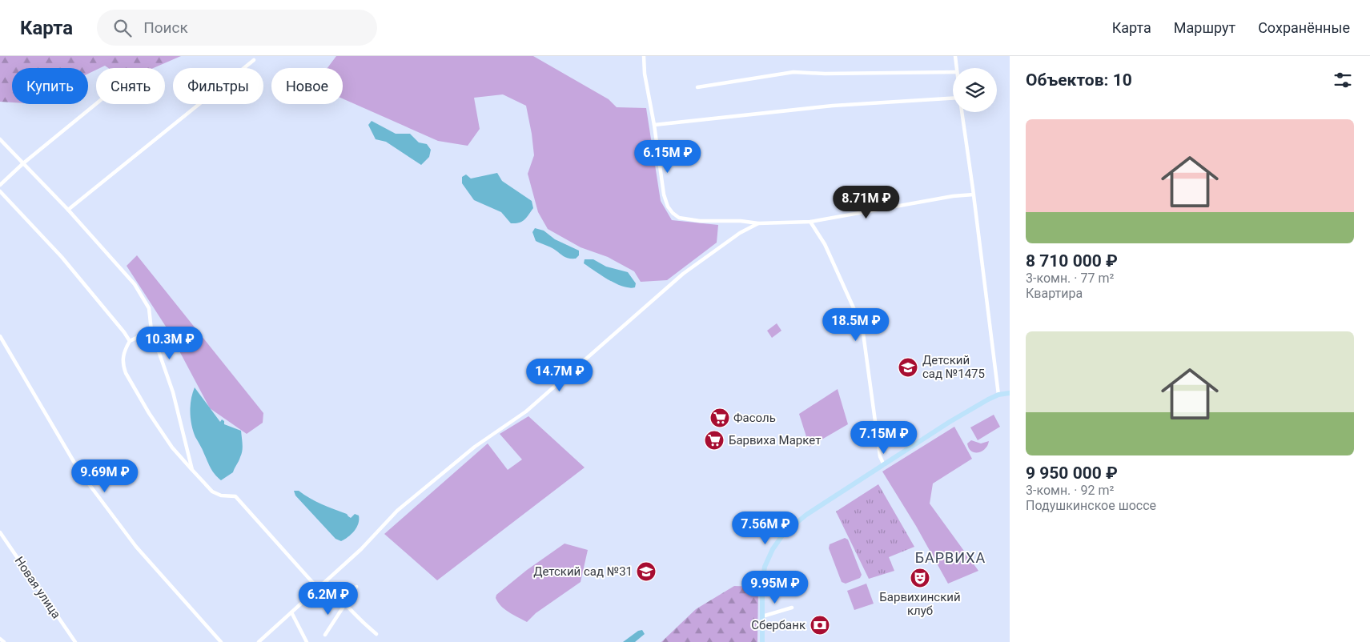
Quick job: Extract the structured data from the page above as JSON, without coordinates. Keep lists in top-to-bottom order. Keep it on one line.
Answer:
{"streets":{"street":["Новая улица"]},"districts":["БАРВИХА"],"places":{"school or university":["Детский сад №1475","Детский сад №31"],"supermarket":["Фасоль","Барвиха Маркет"],"theatre":["Барвихинский клуб"],"bank":["Сбербанк"]},"page":{"header":"Карта","search":"Поиск","nav":["Карта","Маршрут","Сохранённые"],"heading":"Объектов: 10","chip":["Купить","Снять","Фильтры","Новое"],"list":[{"name":"8 710 000 ₽","note":"3-комн. · 77 m² · Квартира"},{"name":"9 950 000 ₽","note":"3-комн. · 92 m² · Подушкинское шоссе"}],"price":["6.15M ₽","8.71M ₽","18.5M ₽","10.3M ₽","14.7M ₽","7.15M ₽","9.69M ₽","7.56M ₽","9.95M ₽","6.2M ₽"]}}
